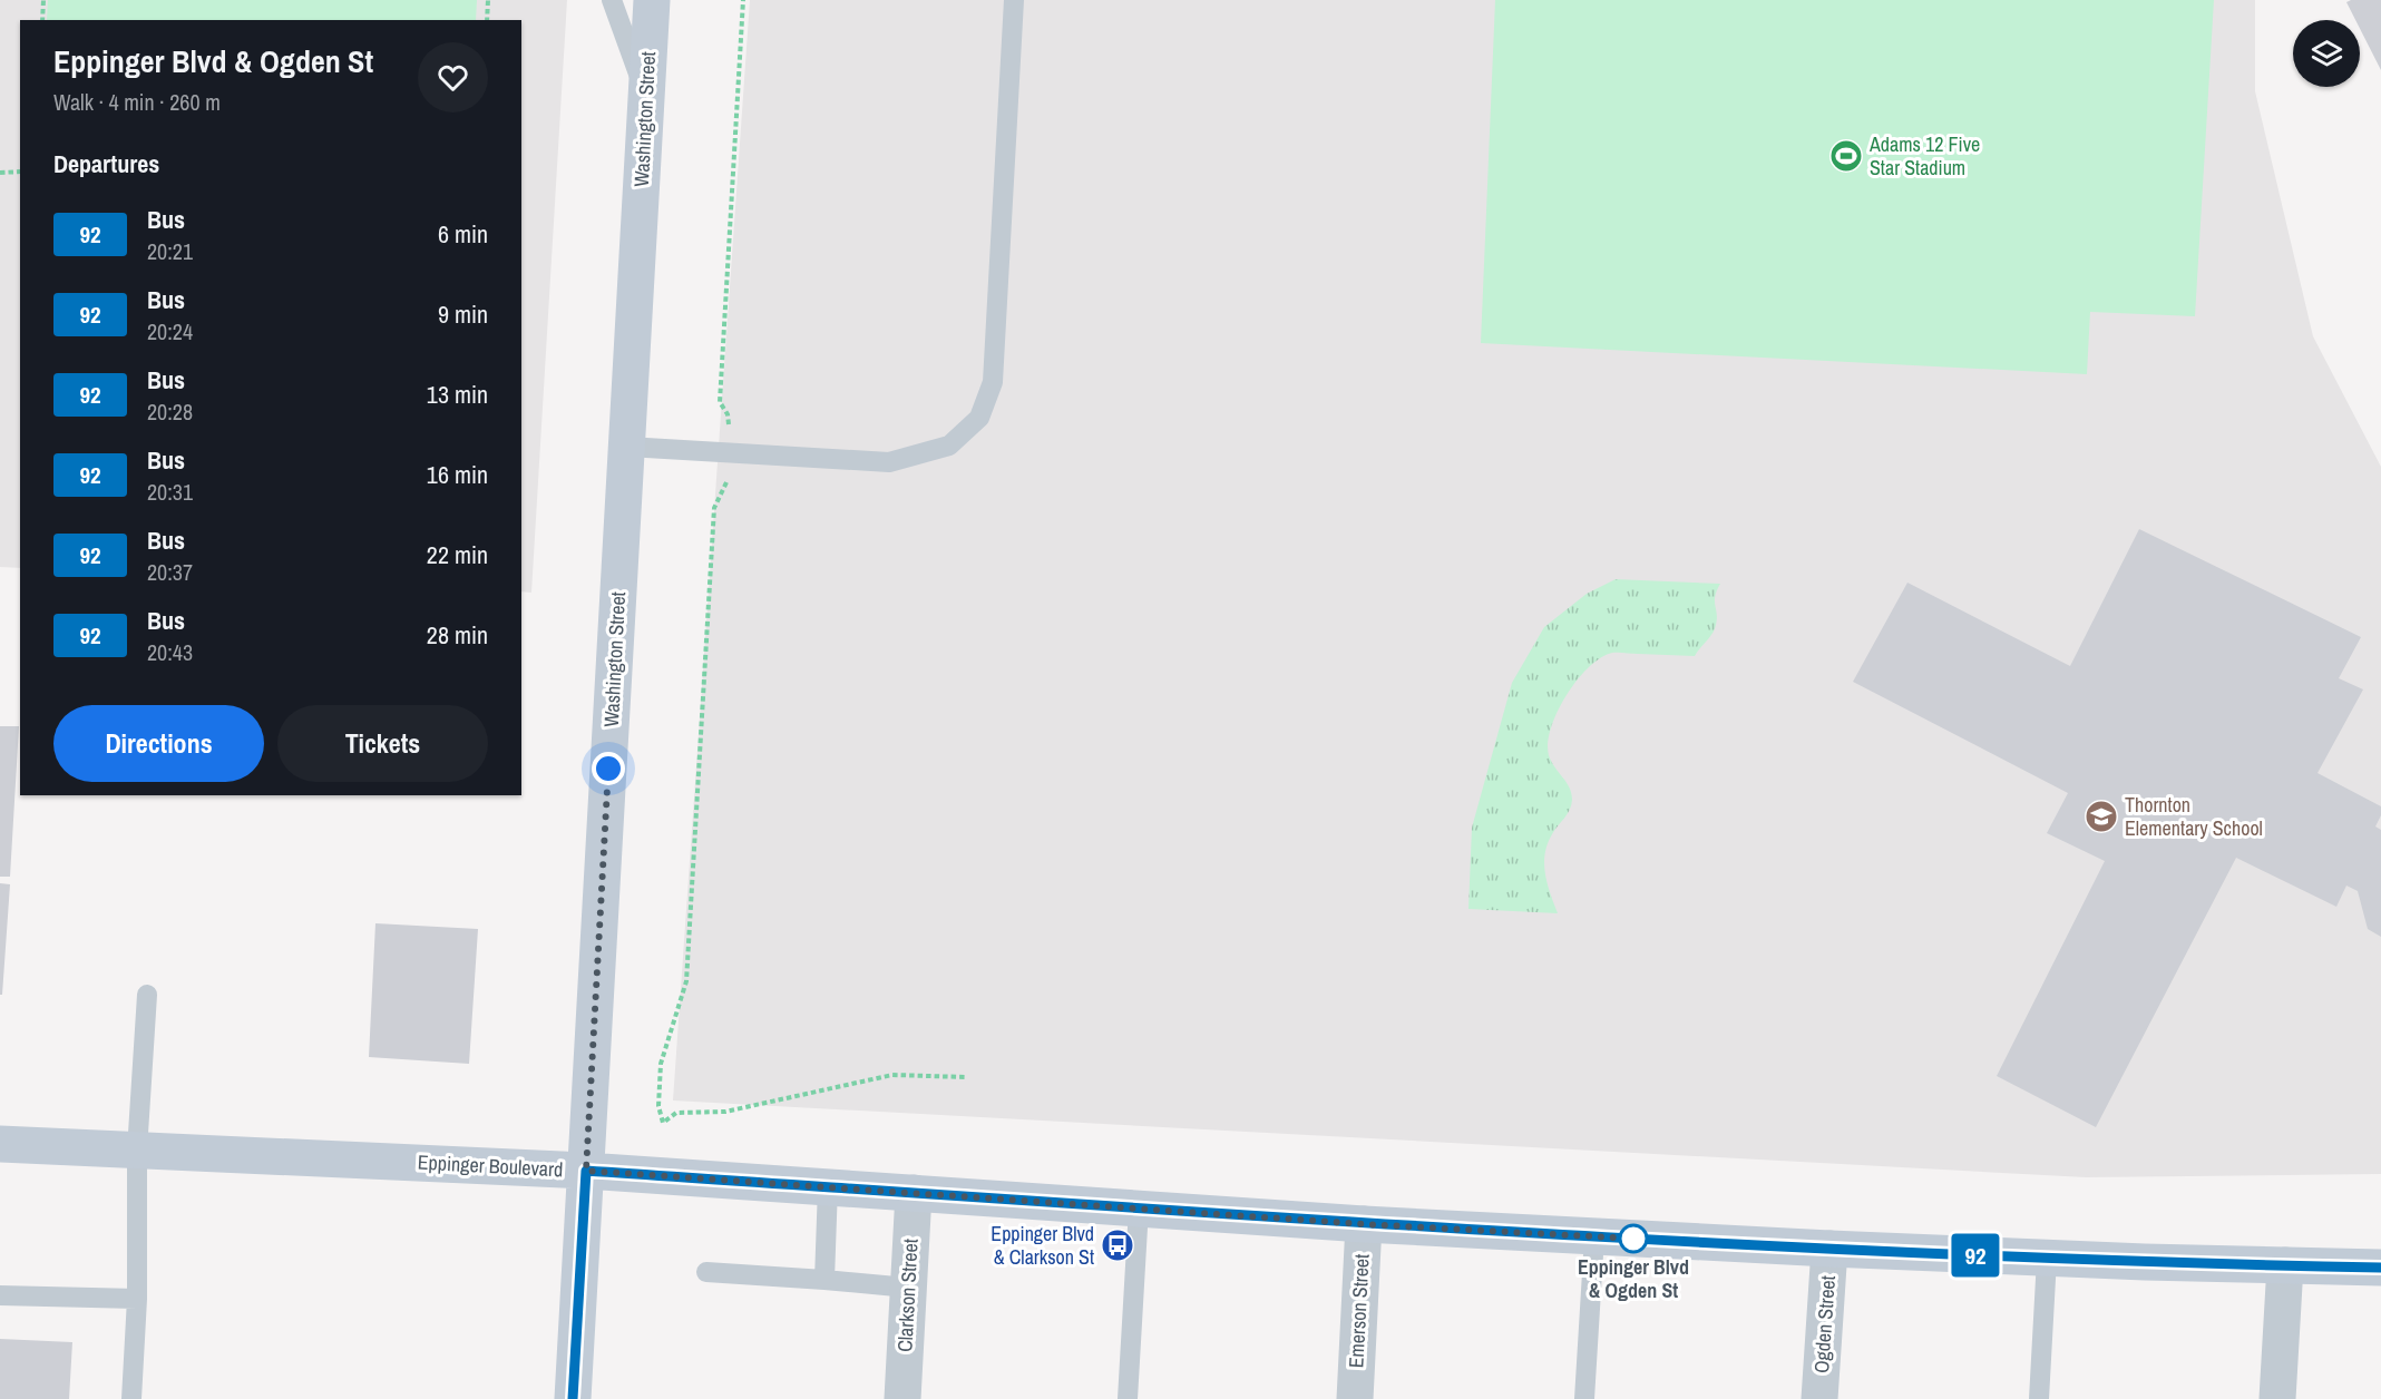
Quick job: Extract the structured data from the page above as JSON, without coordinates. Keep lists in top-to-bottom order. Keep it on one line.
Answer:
{"streets":{"street":["Washington Street","Eppinger Boulevard","Clarkson Street","Emerson Street","Ogden Street"]},"crossings":[["Washington Street","Eppinger Boulevard"],["Eppinger Boulevard","Clarkson Street"],["Eppinger Boulevard","Emerson Street"],["Eppinger Boulevard","Ogden Street"]],"places":{"sports":["Adams 12 Five Star Stadium"],"school or university":["Thornton Elementary School"],"other":["Eppinger Blvd & Ogden St"],"bus stop":["Eppinger Blvd & Clarkson St"]},"lines":["bus line 92"],"page":{"on_map":"92","heading":[["Eppinger Blvd & Ogden St","Walk · 4 min · 260 m"],"Departures"],"list":[{"mark":"92","name":"Bus","note":"20:21","value":"6 min"},{"mark":"92","name":"Bus","note":"20:24","value":"9 min"},{"mark":"92","name":"Bus","note":"20:28","value":"13 min"},{"mark":"92","name":"Bus","note":"20:31","value":"16 min"},{"mark":"92","name":"Bus","note":"20:37","value":"22 min"},{"mark":"92","name":"Bus","note":"20:43","value":"28 min"}],"buttons":["Directions","Tickets"]}}
